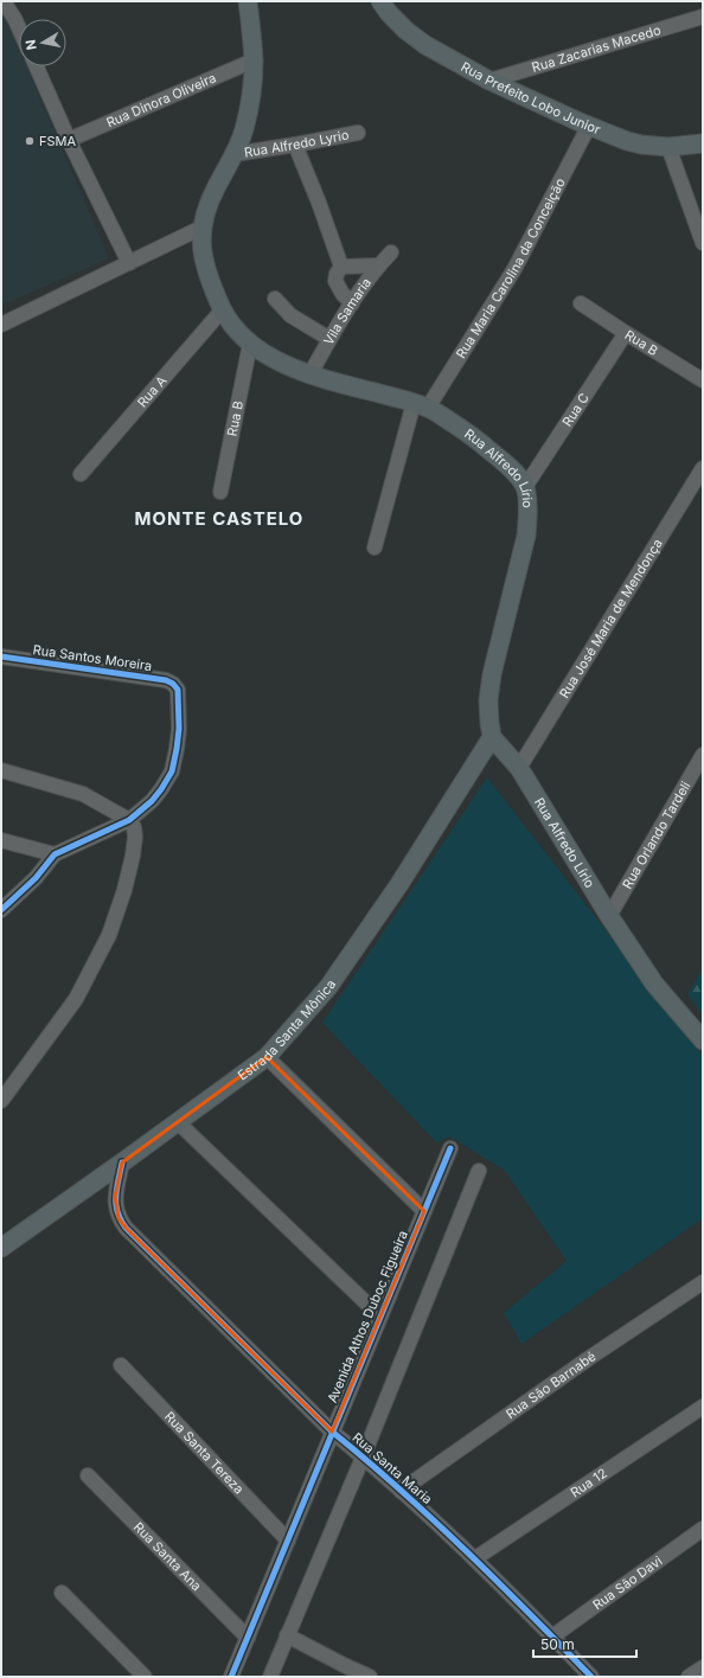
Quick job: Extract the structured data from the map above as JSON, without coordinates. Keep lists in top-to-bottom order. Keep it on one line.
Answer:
{"streets":{"main road":["Rua Prefeito Lobo Junior","Rua Alfredo Lírio","Estrada Santa Mônica"],"street":["Rua Zacarias Macedo","Rua Dinora Oliveira","Rua Alfredo Lyrio","Rua Maria Carolina da Conceição","Vila Samaria","Rua B","Rua A","Rua C","Rua José Maria de Mendonça","Rua Santos Moreira","Rua Orlando Tardeli","Avenida Athos Duboc Figueira","Rua São Barnabé","Rua Santa Tereza","Rua Santa Maria","Rua 12","Rua Santa Ana","Rua São Davi"]},"crossings":[["Rua Zacarias Macedo","Rua Prefeito Lobo Junior"],["Rua Prefeito Lobo Junior","Rua Maria Carolina da Conceição"],["Rua Dinora Oliveira","Rua Alfredo Lírio"],["Rua Alfredo Lyrio","Rua Alfredo Lírio"],["Rua Maria Carolina da Conceição","Rua Alfredo Lírio"],["Vila Samaria","Rua Alfredo Lírio"],["Rua B","Rua C"],["Rua B","Rua Alfredo Lírio"],["Rua A","Rua Alfredo Lírio"],["Rua C","Rua Alfredo Lírio"],["Rua Alfredo Lírio","Rua José Maria de Mendonça"],["Rua Alfredo Lírio","Rua Orlando Tardeli"],["Rua Alfredo Lírio","Estrada Santa Mônica"],["Estrada Santa Mônica","Rua Santa Maria"],["Avenida Athos Duboc Figueira","Rua Santa Tereza"],["Avenida Athos Duboc Figueira","Rua Santa Maria"],["Avenida Athos Duboc Figueira","Rua Santa Ana"],["Rua São Barnabé","Rua Santa Maria"],["Rua Santa Maria","Rua 12"],["Rua Santa Maria","Rua São Davi"]],"districts":["MONTE CASTELO"],"places":["FSMA"],"scale_bar":"50 m","north":"left"}
